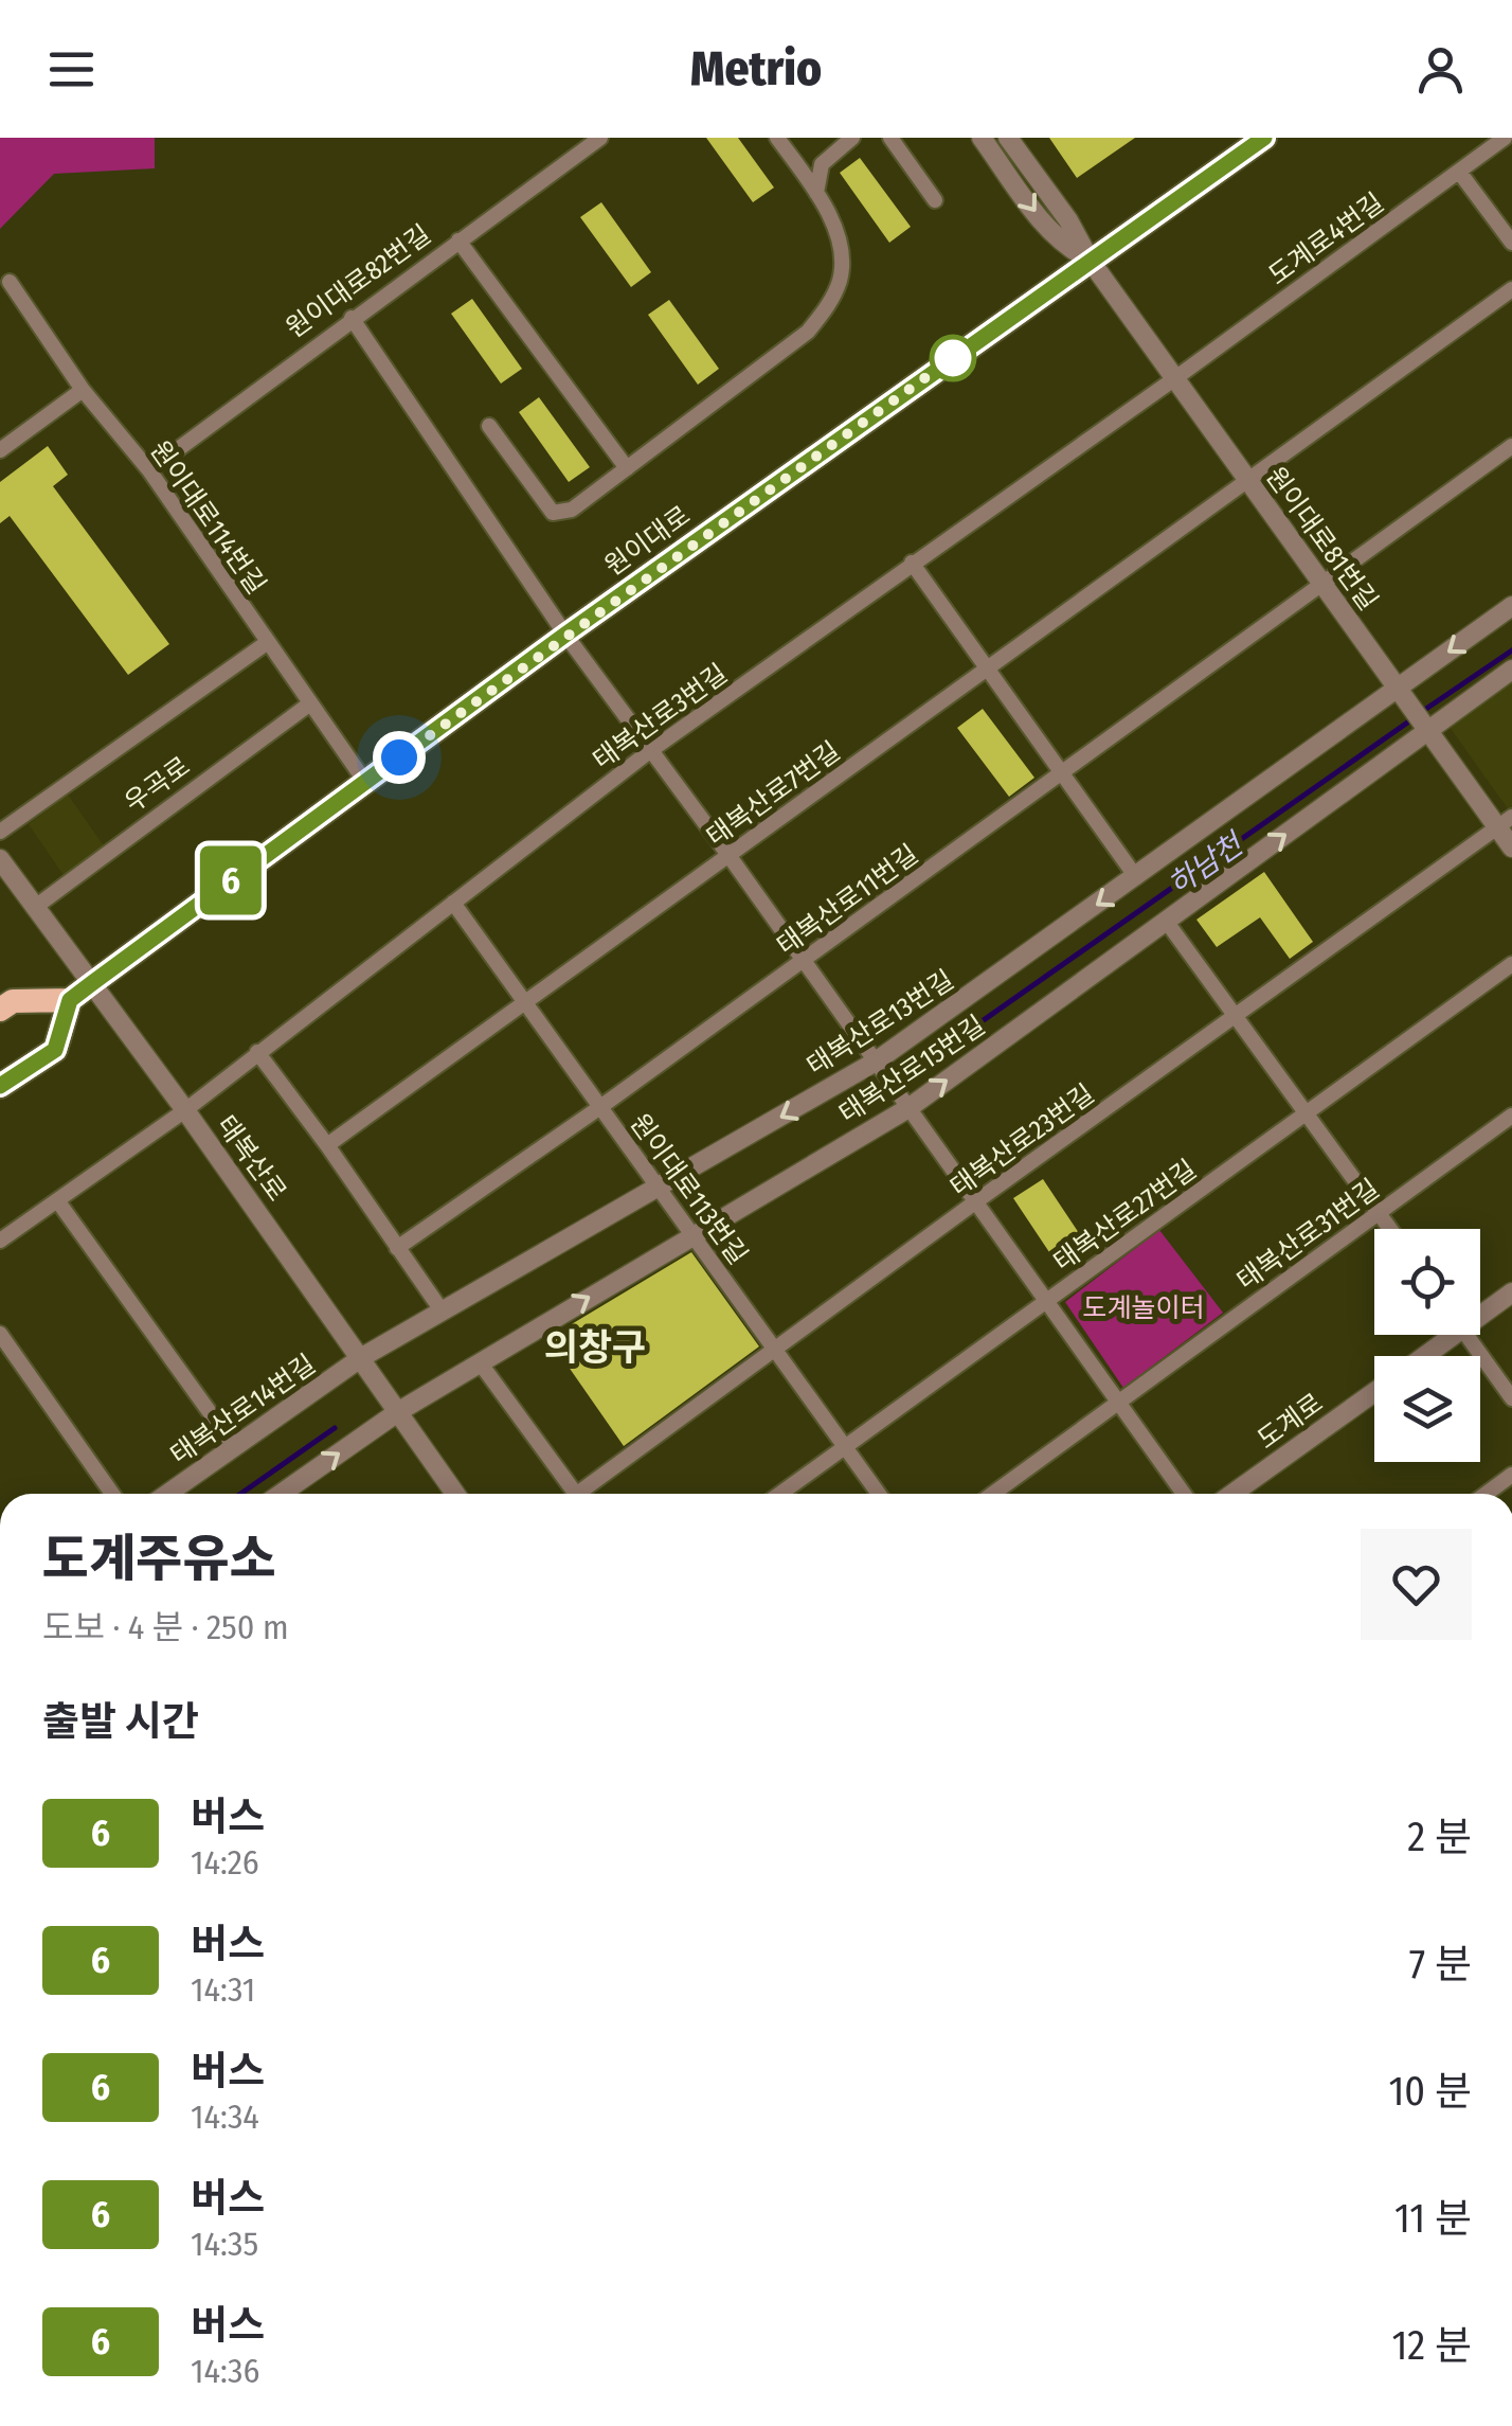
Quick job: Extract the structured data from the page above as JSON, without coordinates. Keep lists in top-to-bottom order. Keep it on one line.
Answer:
{"streets":{"main road":["원이대로"],"street":["도계로4번길","원이대로82번길","원이대로114번길","원이대로81번길","태복산로3번길","우곡로","태복산로7번길","태복산로11번길","태복산로13번길","태복산로15번길","태복산로23번길","태복산로","원이대로113번길","태복산로27번길","태복산로31번길","태복산로14번길","도계로"]},"crossings":[["도계로4번길","원이대로81번길"],["도계로4번길","태복산로3번길"],["원이대로82번길","원이대로114번길"],["원이대로114번길","원이대로"],["원이대로114번길","우곡로"],["원이대로81번길","원이대로"],["원이대로81번길","태복산로3번길"],["원이대로81번길","태복산로7번길"],["원이대로81번길","태복산로11번길"],["원이대로81번길","태복산로13번길"],["원이대로81번길","태복산로15번길"],["원이대로81번길","태복산로23번길"],["원이대로","태복산로"],["태복산로3번길","태복산로"],["태복산로3번길","원이대로113번길"],["태복산로7번길","원이대로113번길"],["태복산로11번길","원이대로113번길"],["태복산로13번길","태복산로"],["태복산로13번길","원이대로113번길"],["태복산로13번길","태복산로14번길"],["태복산로15번길","태복산로"],["태복산로15번길","원이대로113번길"],["태복산로23번길","원이대로113번길"],["태복산로","태복산로14번길"],["원이대로113번길","태복산로27번길"]],"one_way":["태복산로13번길","태복산로15번길"],"districts":["의창구"],"water":["하남천"],"parks":["도계놀이터"],"lines":["bus line 6"],"page":{"header":"Metrio","on_map":"6","heading":[["도계주유소","도보 · 4 분 · 250 m"],"출발 시간"],"list":[{"mark":"6","name":"버스","note":"14:26","value":"2 분"},{"mark":"6","name":"버스","note":"14:31","value":"7 분"},{"mark":"6","name":"버스","note":"14:34","value":"10 분"},{"mark":"6","name":"버스","note":"14:35","value":"11 분"},{"mark":"6","name":"버스","note":"14:36","value":"12 분"}]}}
